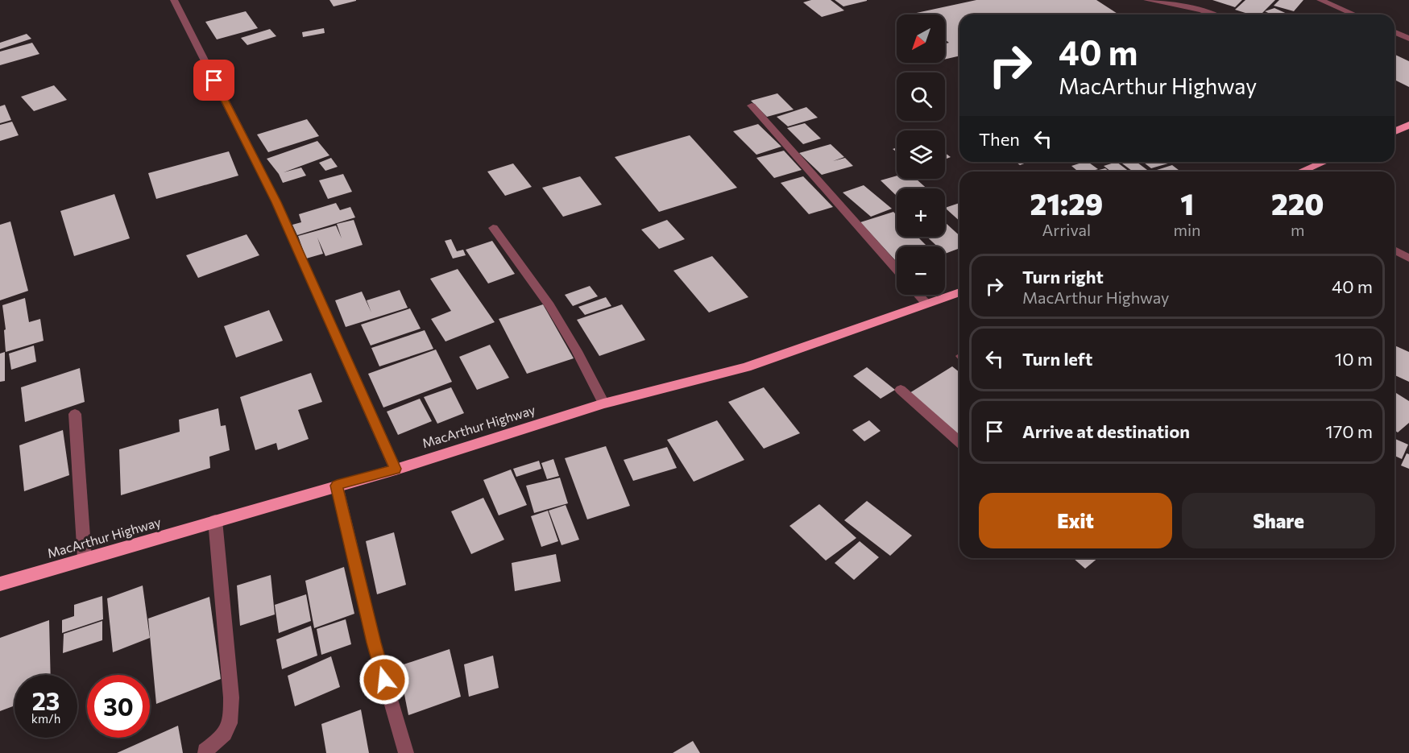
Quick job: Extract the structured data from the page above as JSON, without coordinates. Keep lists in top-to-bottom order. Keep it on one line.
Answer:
{"streets":{"highway":["MacArthur Highway"]},"north":"bottom left","page":{"map_buttons":["+","−"],"turn":["40 m","MacArthur Highway"],"then":"Then","eta":["21:29","Arrival","1","min","220","m"],"list":[{"name":"Turn right","note":"MacArthur Highway","value":"40 m"},{"name":"Turn left","value":"10 m"},{"name":"Arrive at destination","value":"170 m"}],"buttons":["Exit","Share"],"speed":"23 km/h","limit":"30"}}
